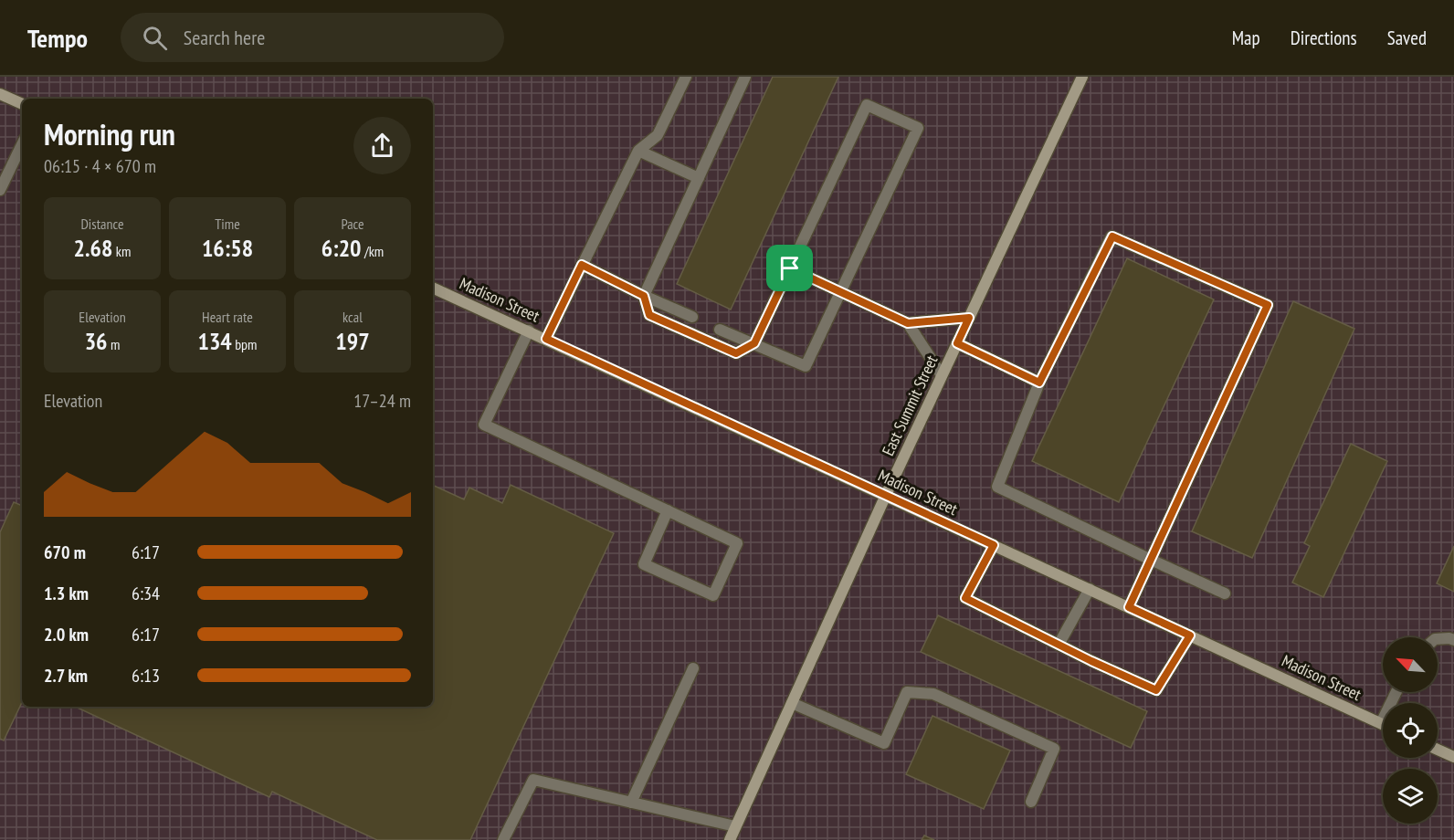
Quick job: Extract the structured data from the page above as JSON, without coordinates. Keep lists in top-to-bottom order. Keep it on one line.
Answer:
{"streets":{"street":["Madison Street","East Summit Street"]},"crossings":[["Madison Street","East Summit Street"]],"north":"top left","page":{"header":"Tempo","search":"Search here","nav":["Map","Directions","Saved"],"heading":["Morning run","06:15 · 4 × 670 m"],"stats":[["Distance","2.68 km"],["Time","16:58"],["Pace","6:20 /km"],["Elevation","36 m"],["Heart rate","134 bpm"],["kcal","197"]],"chart":["Elevation","17–24 m"],"list":[{"name":"670 m","note":"6:17"},{"name":"1.3 km","note":"6:34"},{"name":"2.0 km","note":"6:17"},{"name":"2.7 km","note":"6:13"}]}}
